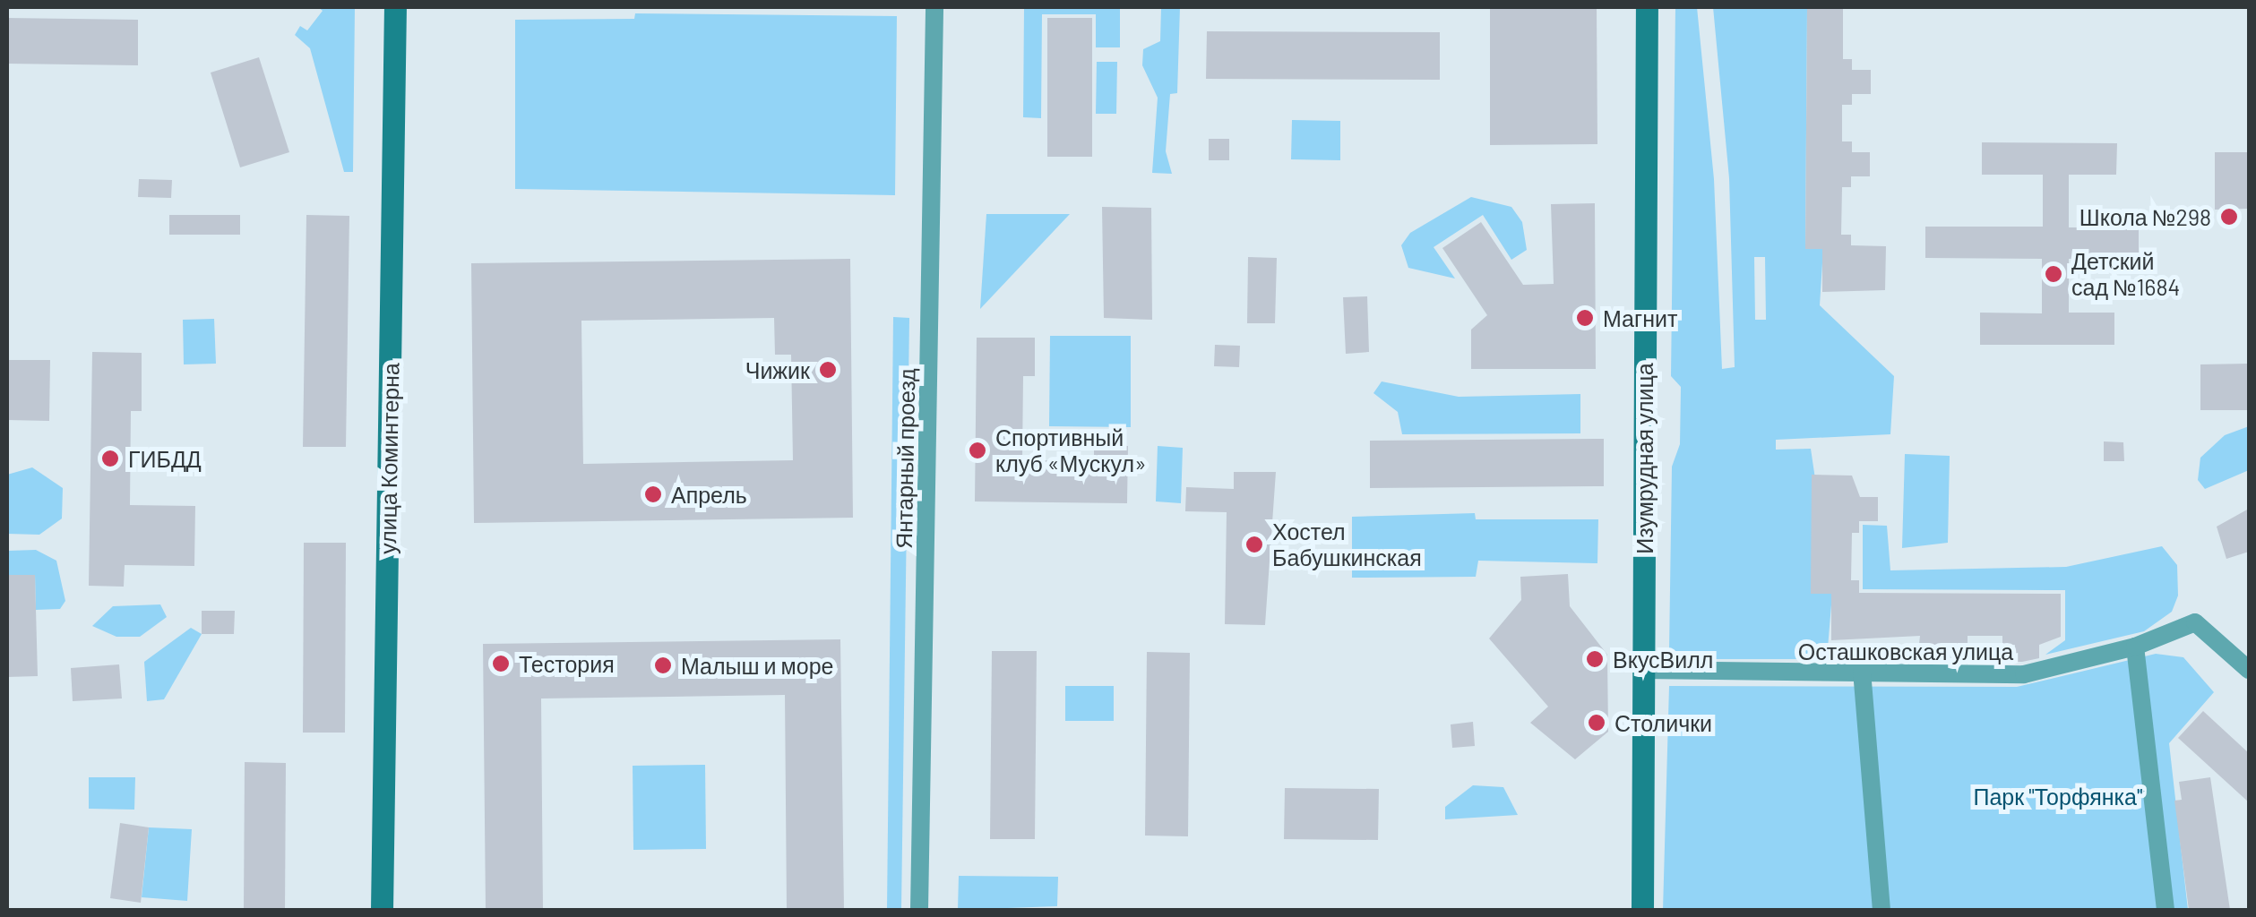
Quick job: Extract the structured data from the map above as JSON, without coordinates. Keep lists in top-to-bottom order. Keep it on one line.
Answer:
{"streets":{"street":["улица Коминтерна","Янтарный проезд","Изумрудная улица","Осташковская улица"]},"crossings":[["Изумрудная улица","Осташковская улица"]],"parks":["Парк \"Торфянка\""],"places":["Школа №298","Детский сад №1684","Магнит","Чижик","Спортивный клуб «Мускул»","ГИБДД","Апрель","Хостел Бабушкинская","ВкусВилл","Тестория","Малыш и море","Столички"]}
